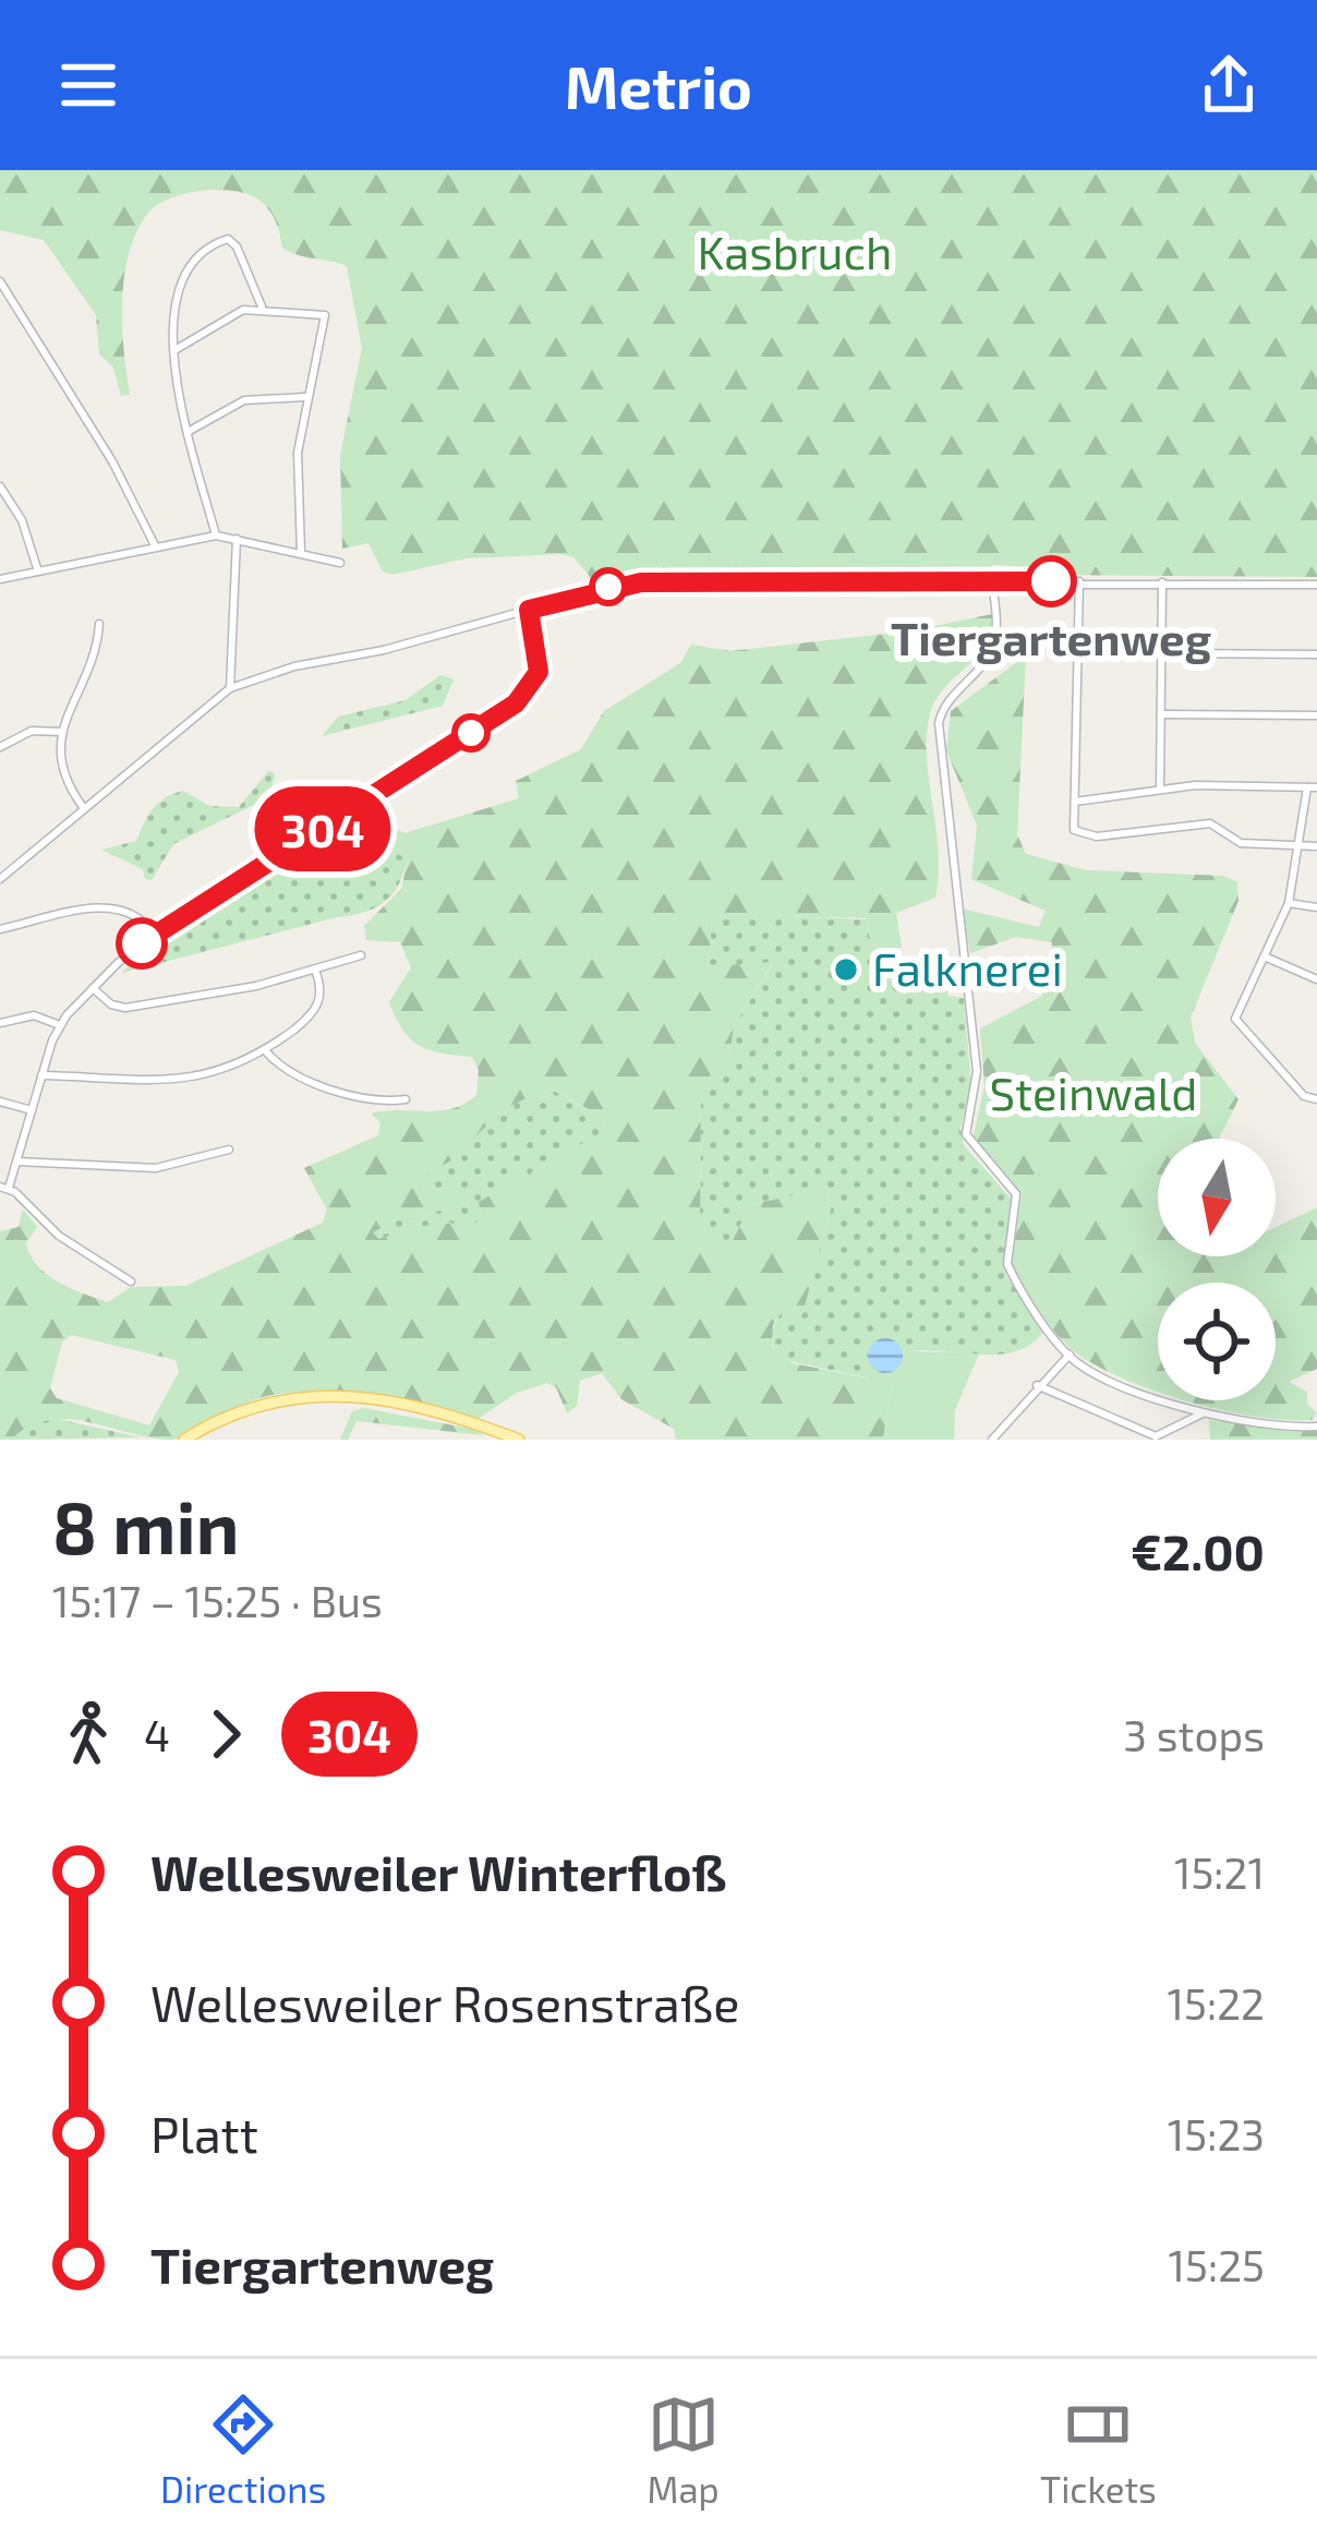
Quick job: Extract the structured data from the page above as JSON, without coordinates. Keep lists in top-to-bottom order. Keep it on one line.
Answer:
{"parks":["Kasbruch","Steinwald"],"places":["Tiergartenweg","Falknerei"],"lines":["bus line 304"],"north":"bottom","page":{"header":"Metrio","on_map":"304","heading":["8 min","15:17 – 15:25 · Bus","€2.00"],"legs":["4","304","3 stops"],"list":[{"name":"Wellesweiler Winterfloß","value":"15:21"},{"name":"Wellesweiler Rosenstraße","value":"15:22"},{"name":"Platt","value":"15:23"},{"name":"Tiergartenweg","value":"15:25"}],"tabs":["Directions","Map","Tickets"]}}
